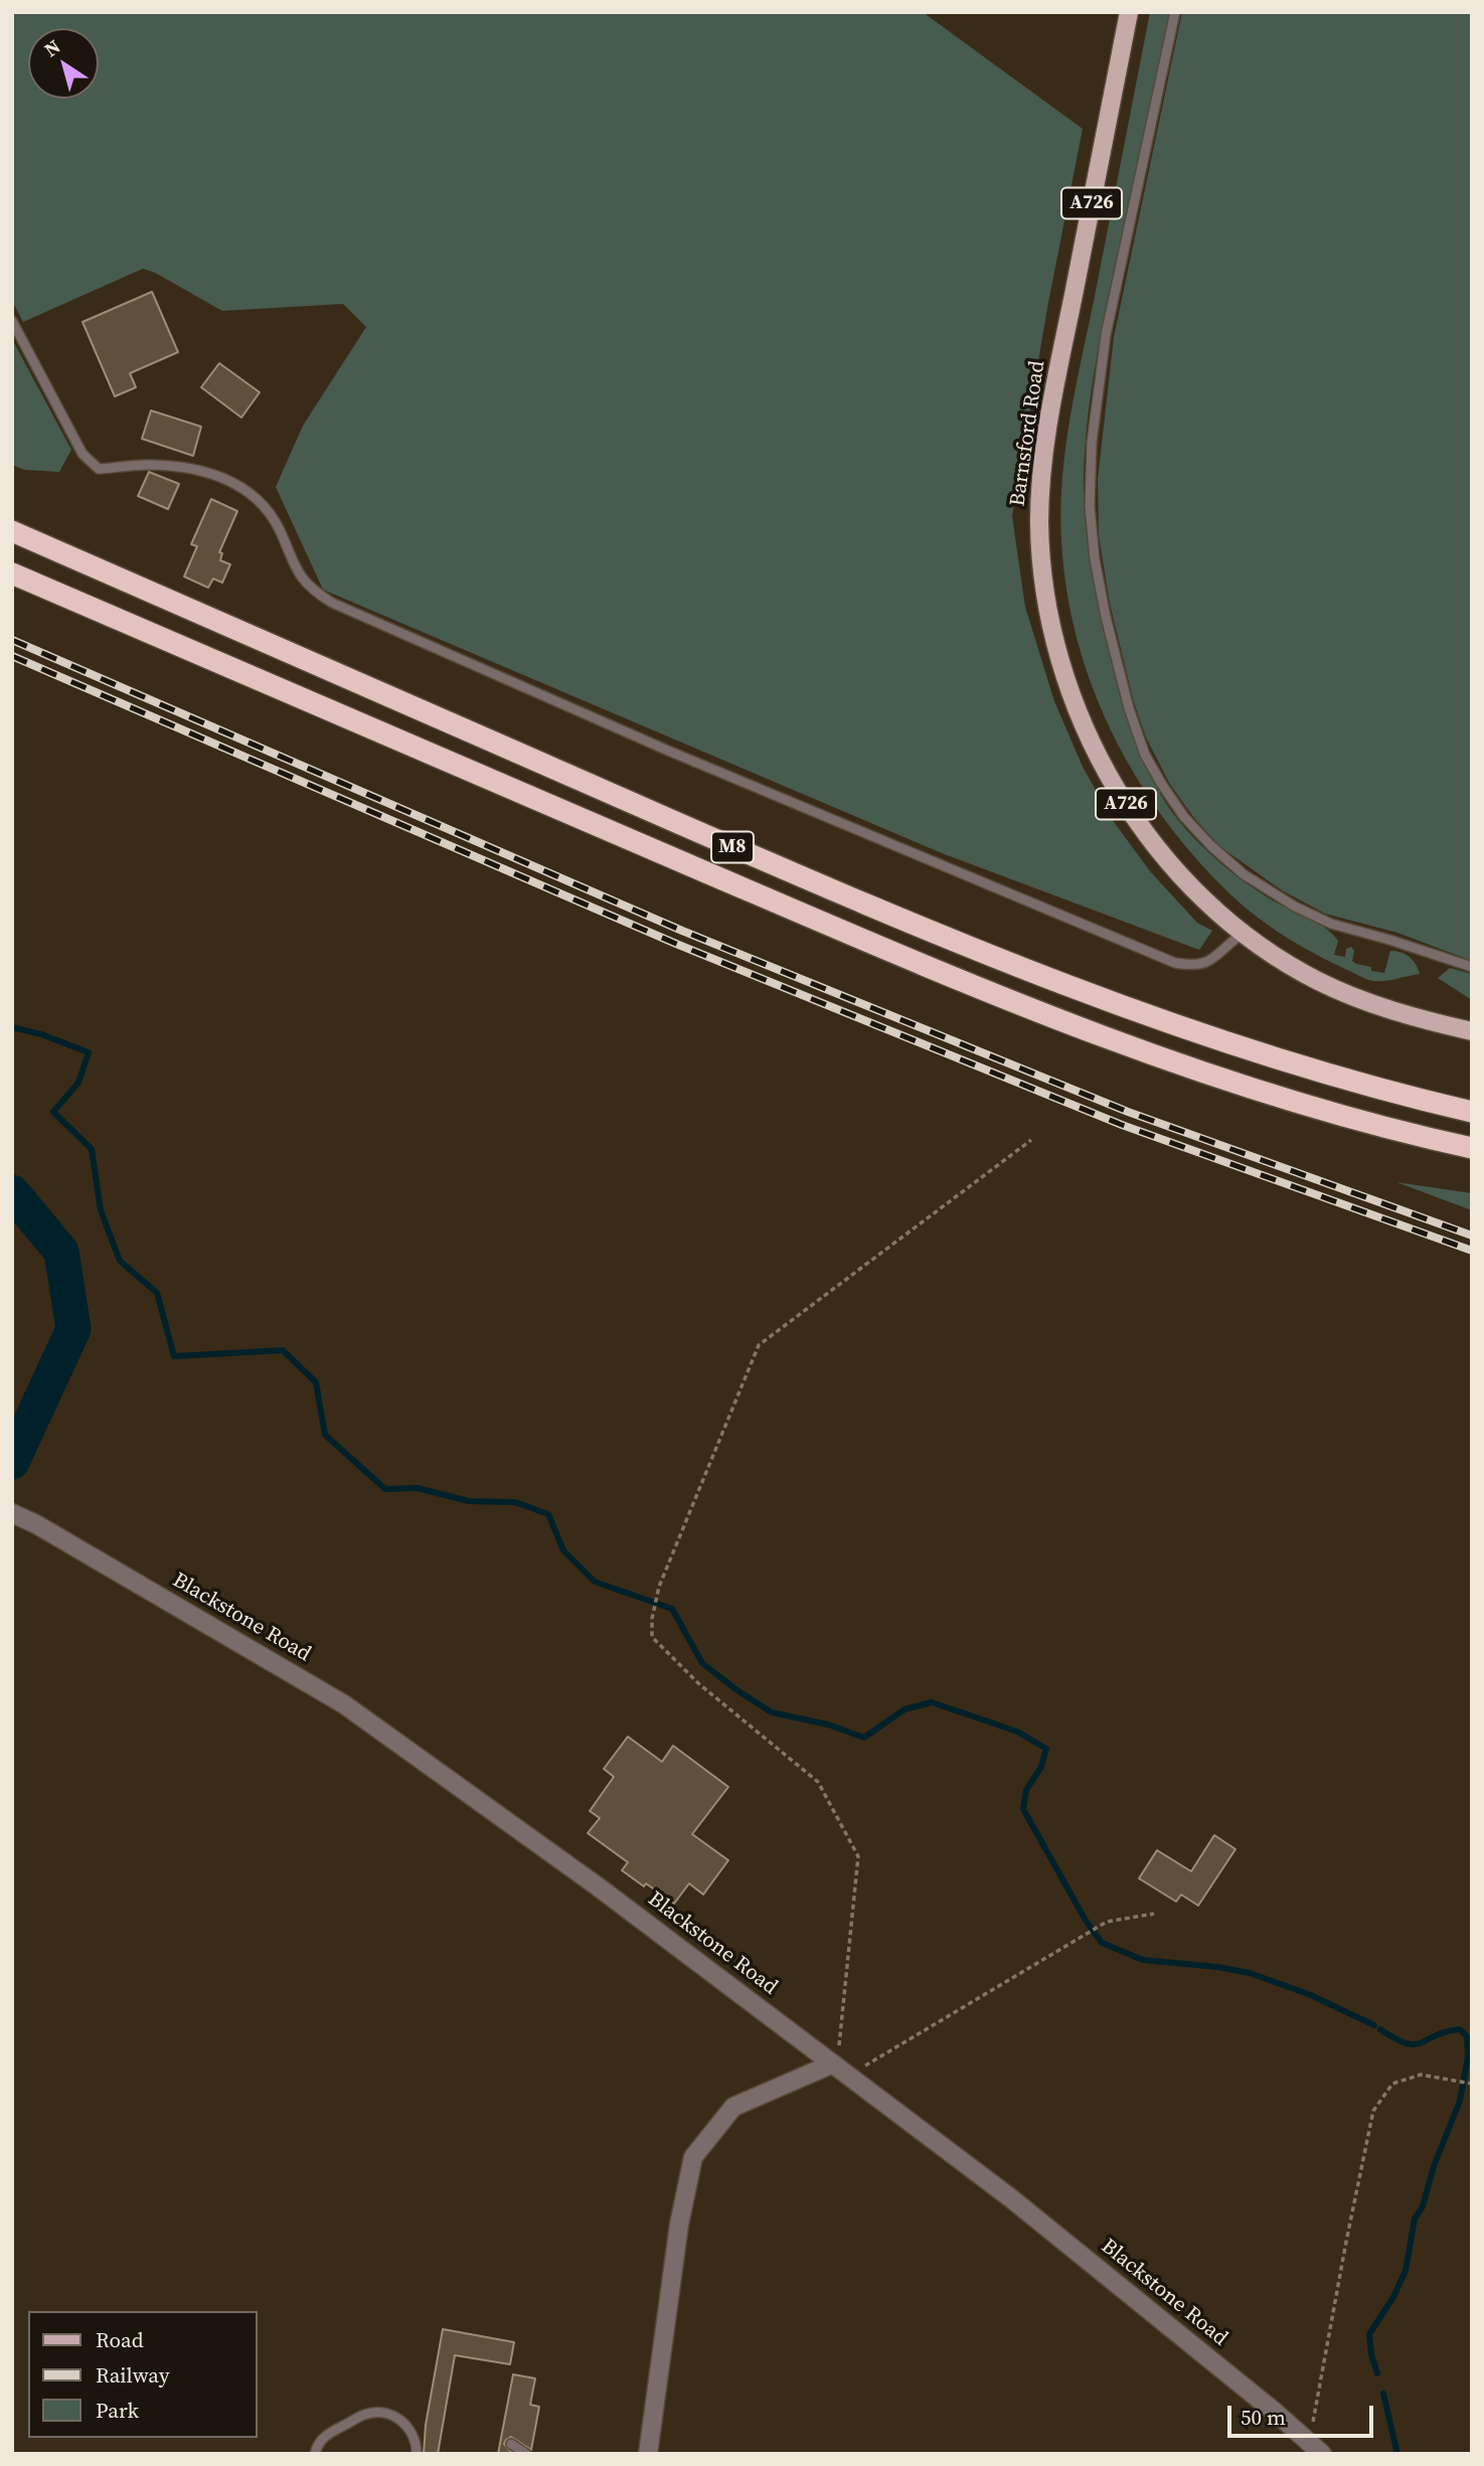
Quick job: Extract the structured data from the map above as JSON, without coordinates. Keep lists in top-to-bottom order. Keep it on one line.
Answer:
{"streets":{"highway":["M8"],"main road":["A726","Barnsford Road"],"street":["Blackstone Road"]},"legend":["Road","Railway","Park"],"scale_bar":"50 m","north":"top left"}
